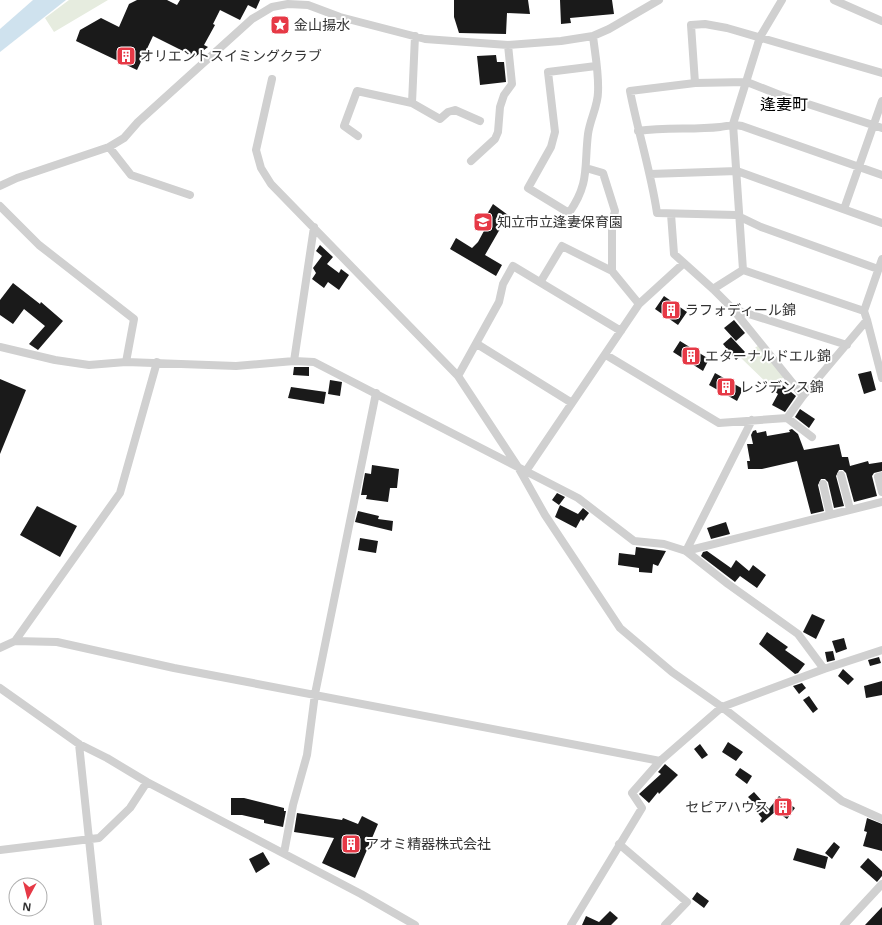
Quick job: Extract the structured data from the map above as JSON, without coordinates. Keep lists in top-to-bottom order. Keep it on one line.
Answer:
{"districts":["逢妻町"],"places":{"place":["金山揚水"],"building":["オリエントスイミングクラブ","ラフォディール錦","エターナルドエル錦","レジデンス錦","セピアハウス","アオミ精器株式会社"],"school or university":["知立市立逢妻保育園"]},"north":"bottom"}
